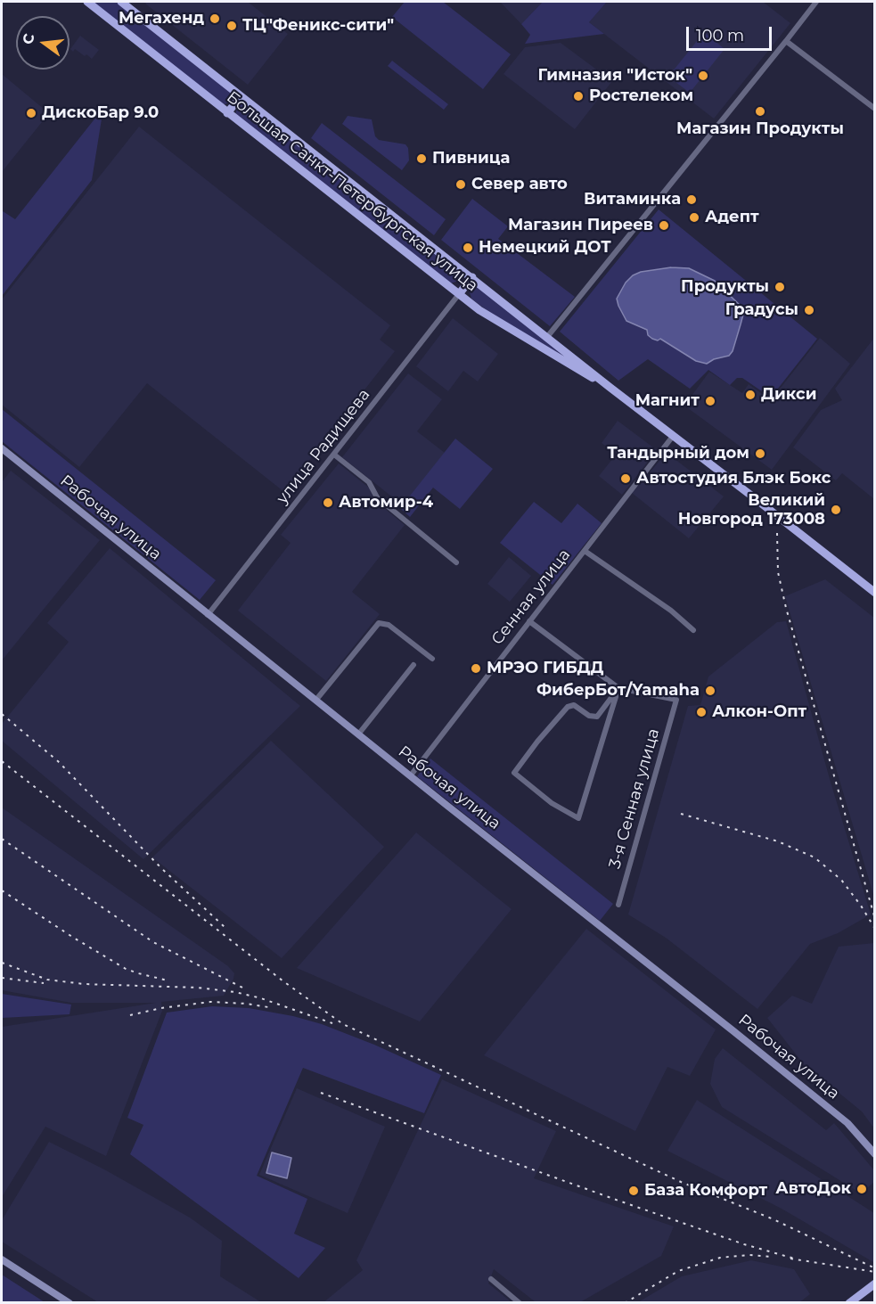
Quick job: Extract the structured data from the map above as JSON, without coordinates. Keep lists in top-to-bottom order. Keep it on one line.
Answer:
{"streets":{"main road":["Большая Санкт-Петербургская улица","Рабочая улица"],"street":["улица Радищева","Сенная улица","3-я Сенная улица"]},"crossings":[["Большая Санкт-Петербургская улица","улица Радищева"],["Большая Санкт-Петербургская улица","Сенная улица"],["улица Радищева","Рабочая улица"],["Рабочая улица","Сенная улица"]],"places":["Мегахенд","ТЦ\"Феникс-сити\"","Гимназия \"Исток\"","Ростелеком","Магазин Продукты","ДискоБар 9.0","Пивница","Север авто","Витаминка","Адепт","Магазин Пиреев","Немецкий ДОТ","Продукты","Градусы","Дикси","Магнит","Тандырный дом","Автостудия Блэк Бокс","Автомир-4","Великий Новгород 173008","МРЭО ГИБДД","ФиберБот/Yamaha","Алкон-Опт","АвтоДок","База Комфорт"],"scale_bar":"100 m","north":"left"}
